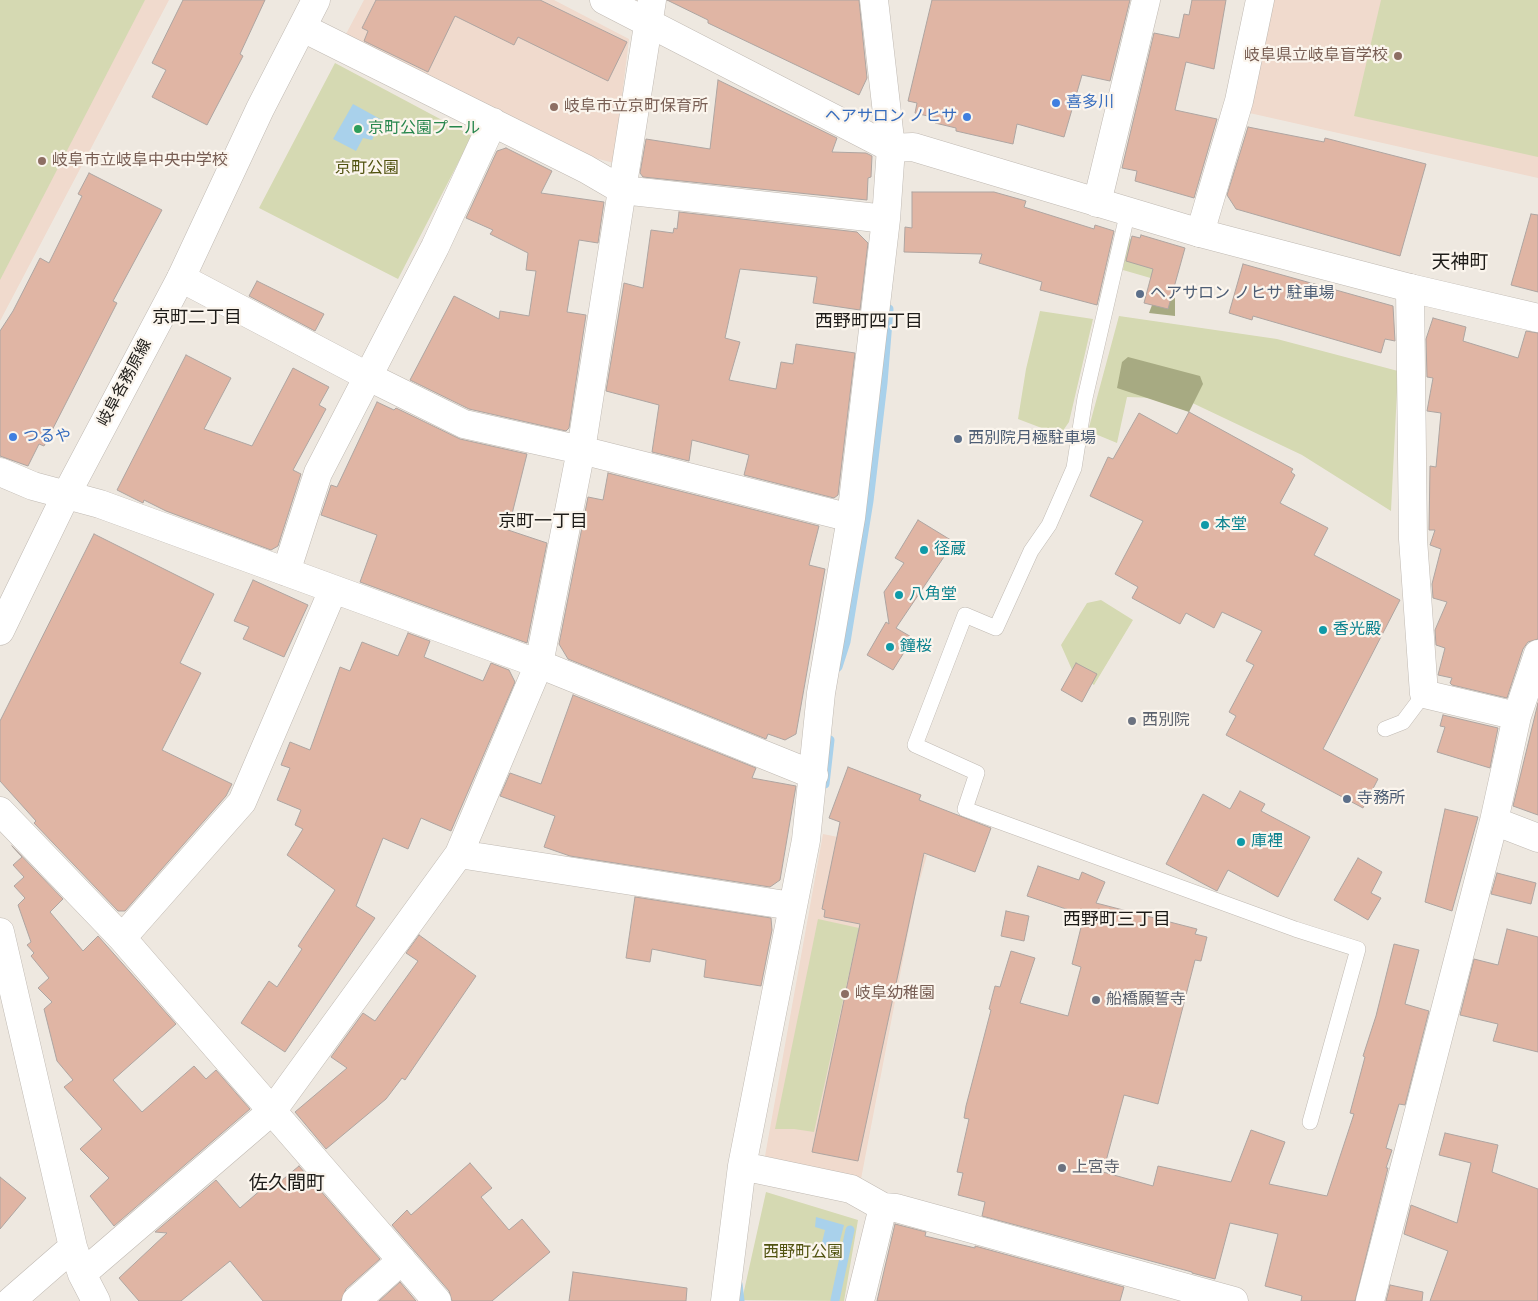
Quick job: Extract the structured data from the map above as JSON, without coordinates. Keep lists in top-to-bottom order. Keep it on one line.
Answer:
{"streets":{"street":["岐阜各務原線"]},"districts":["天神町","京町二丁目","西野町四丁目","京町一丁目","西野町三丁目","佐久間町"],"parks":["京町公園","西野町公園"],"places":["岐阜県立岐阜盲学校","喜多川","岐阜市立京町保育所","ヘアサロン ノヒサ","京町公園プール","岐阜市立岐阜中央中学校","ヘアサロン ノヒサ 駐車場","つるや","西別院月極駐車場","本堂","径蔵","八角堂","香光殿","鐘桜","西別院","寺務所","庫裡","岐阜幼稚園","船橋願誓寺","上宮寺"]}
